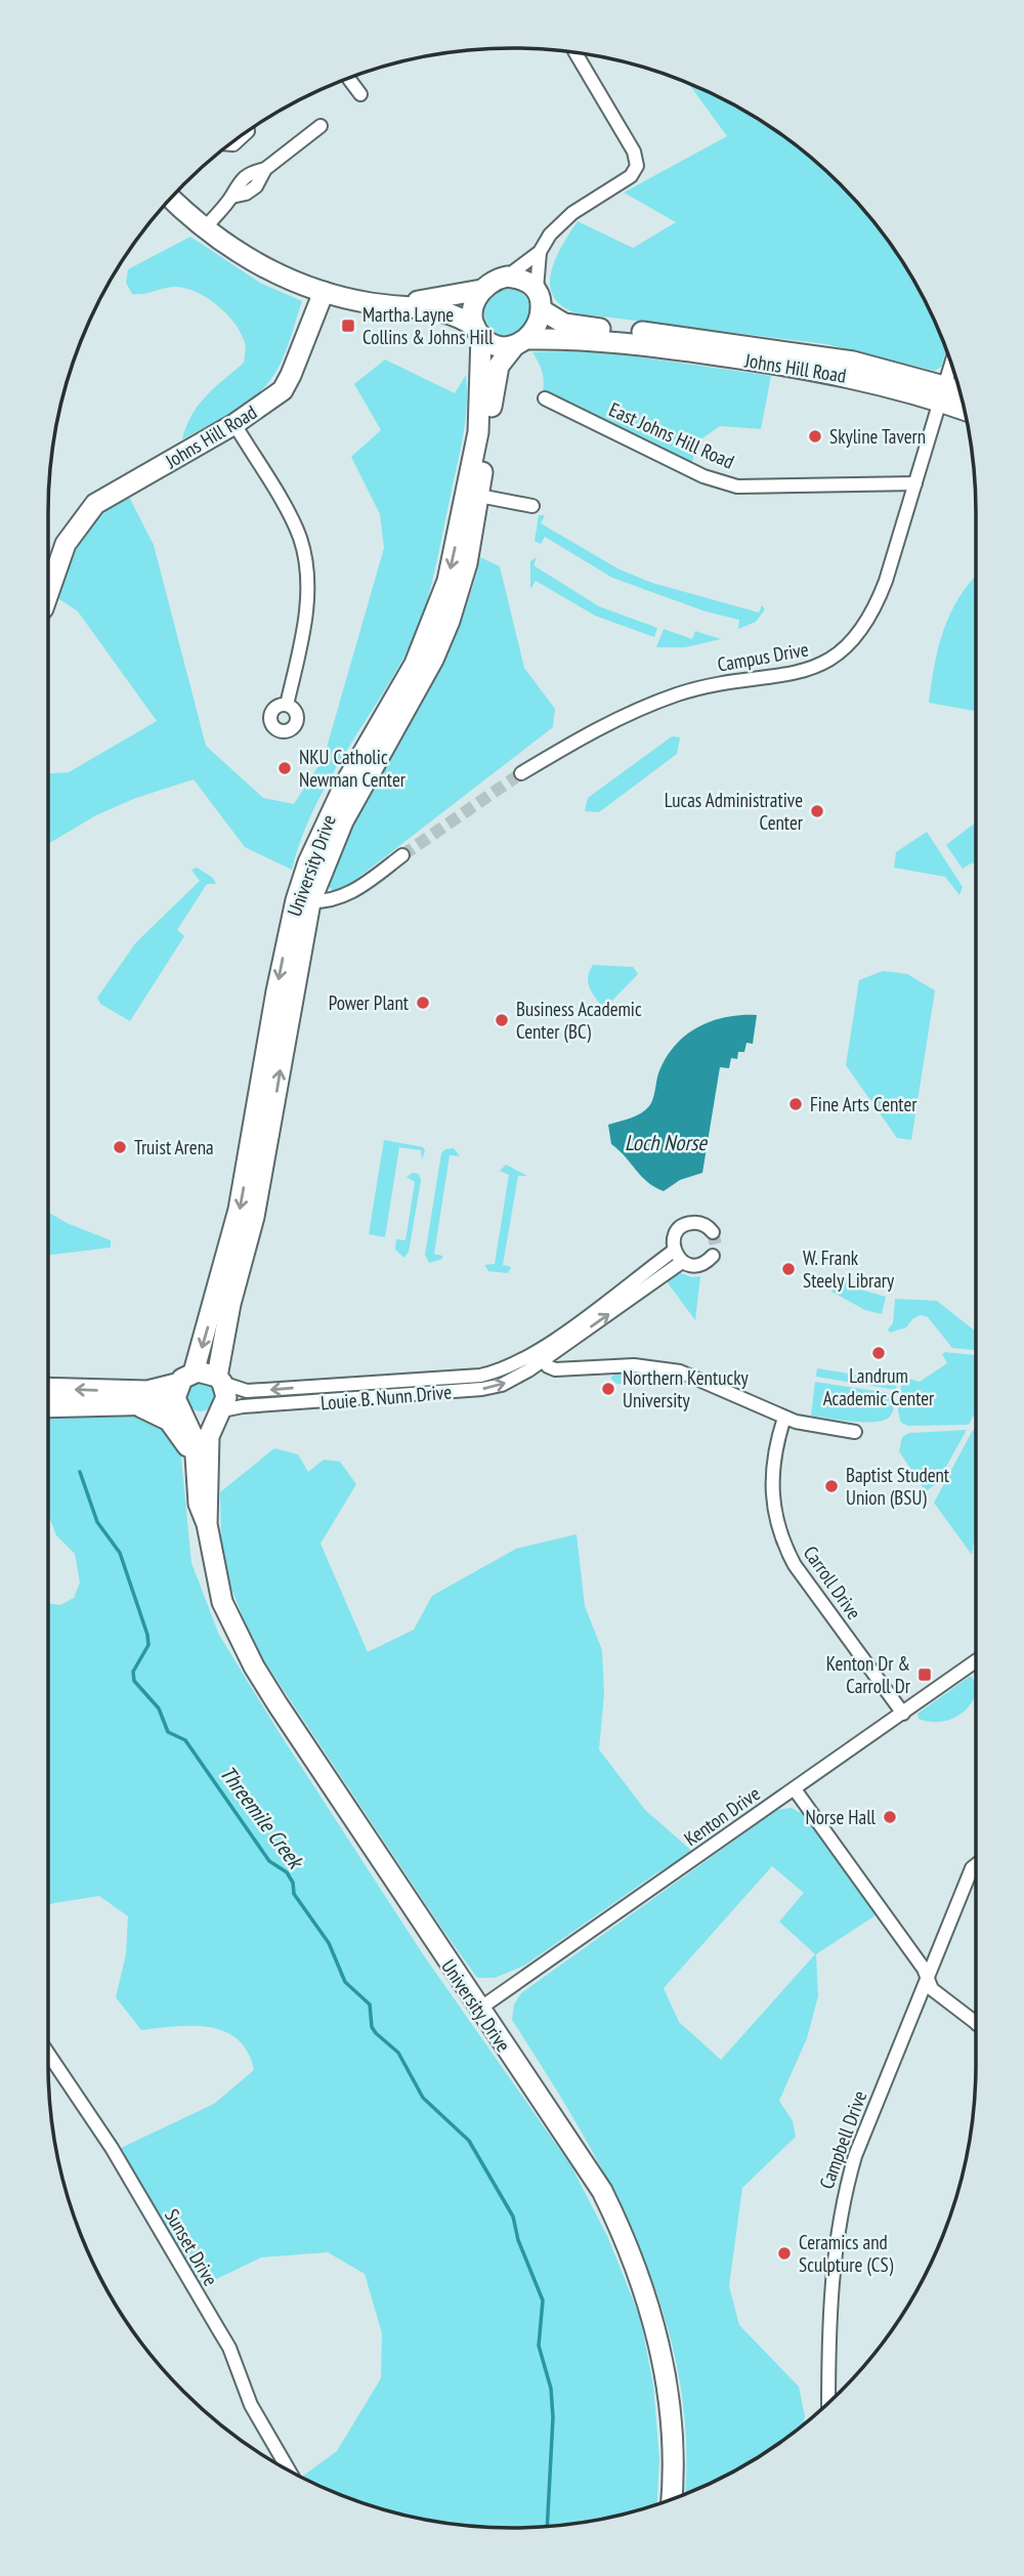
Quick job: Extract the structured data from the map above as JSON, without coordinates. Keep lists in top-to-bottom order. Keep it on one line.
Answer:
{"streets":{"main road":["Johns Hill Road","University Drive"],"street":["East Johns Hill Road","Campus Drive","Louie B. Nunn Drive","Carroll Drive","Kenton Drive","Campbell Drive","Sunset Drive"]},"crossings":[["Johns Hill Road","Campus Drive"],["Johns Hill Road","University Drive"],["East Johns Hill Road","Campus Drive"],["University Drive","Louie B. Nunn Drive"],["University Drive","Kenton Drive"],["Carroll Drive","Kenton Drive"]],"water":["Loch Norse","Threemile Creek"],"places":{"transit":["Martha Layne Collins & Johns Hill","Kenton Dr & Carroll Dr"],"other":["Skyline Tavern","NKU Catholic Newman Center","Lucas Administrative Center","Power Plant","Business Academic Center (BC)","Fine Arts Center","Truist Arena","W. Frank Steely Library","Landrum Academic Center","Northern Kentucky University","Baptist Student Union (BSU)","Norse Hall","Ceramics and Sculpture (CS)"]}}
